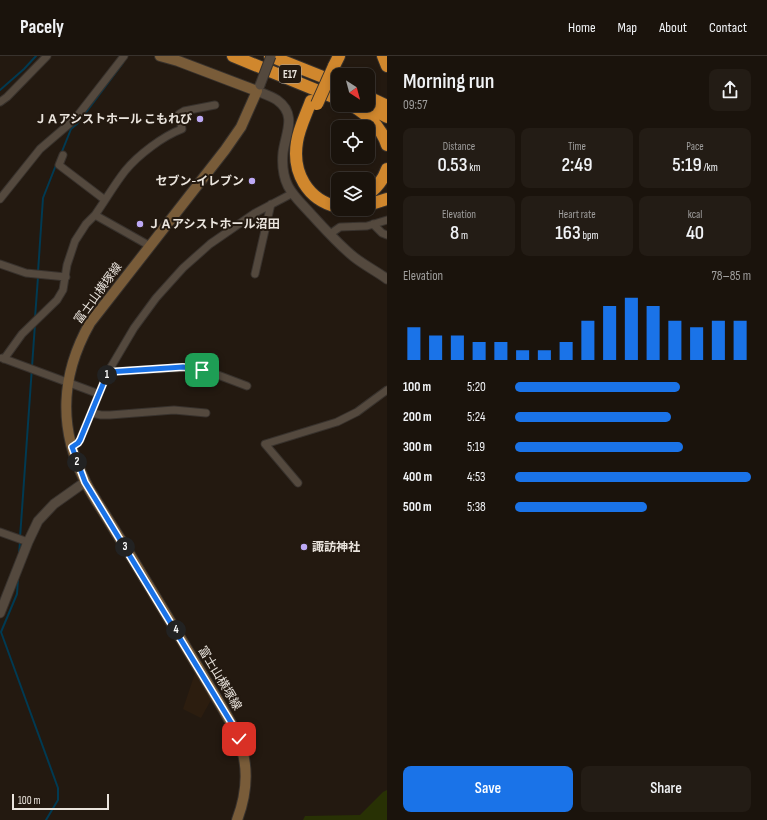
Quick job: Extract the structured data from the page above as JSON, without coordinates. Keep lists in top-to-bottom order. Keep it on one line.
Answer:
{"streets":{"highway":["E17"],"main road":["富士山横塚線"]},"places":["ＪＡアシストホール こもれび","セブン-イレブン","ＪＡアシストホール沼田","諏訪神社"],"scale_bar":"100 m","north":"bottom right","page":{"header":"Pacely","nav":["Home","Map","About","Contact"],"heading":["Morning run","09:57"],"stats":[["Distance","0.53 km"],["Time","2:49"],["Pace","5:19 /km"],["Elevation","8 m"],["Heart rate","163 bpm"],["kcal","40"]],"chart":["Elevation","78–85 m"],"pins":["1","2","3","4"],"list":[{"name":"100 m","note":"5:20"},{"name":"200 m","note":"5:24"},{"name":"300 m","note":"5:19"},{"name":"400 m","note":"4:53"},{"name":"500 m","note":"5:38"}],"buttons":["Save","Share"],"scale":"100 m"}}
